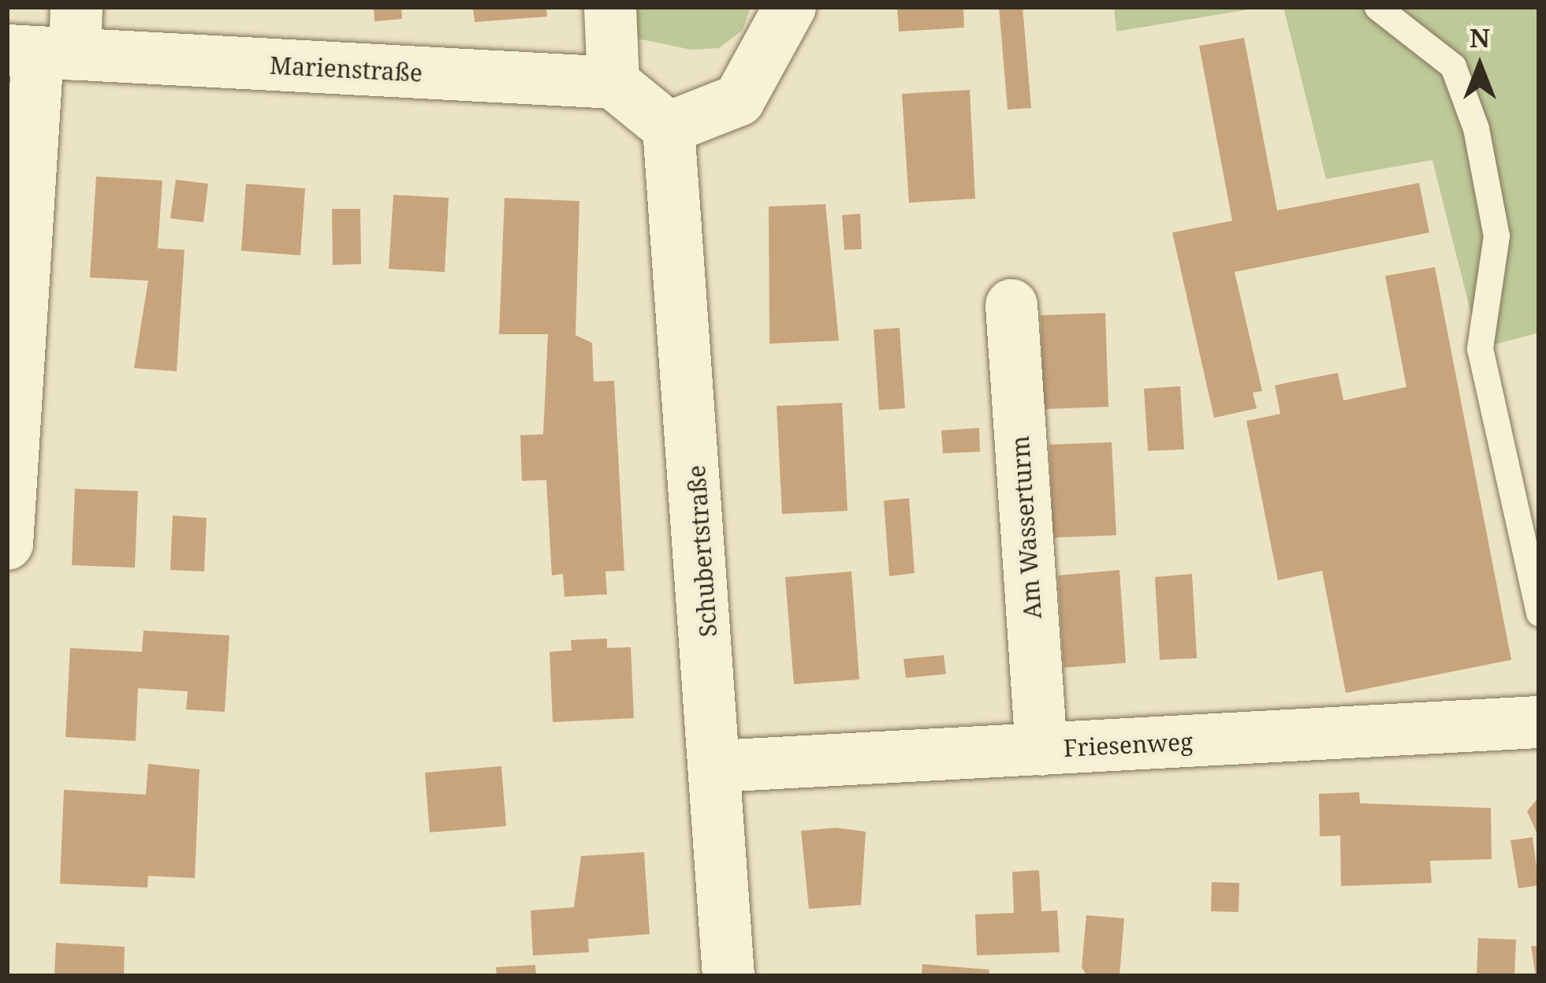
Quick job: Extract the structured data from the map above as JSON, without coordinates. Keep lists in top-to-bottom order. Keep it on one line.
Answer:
{"streets":{"street":["Marienstraße","Am Wasserturm","Schubertstraße","Friesenweg"]},"crossings":[["Am Wasserturm","Friesenweg"],["Schubertstraße","Friesenweg"]],"north":"top"}
